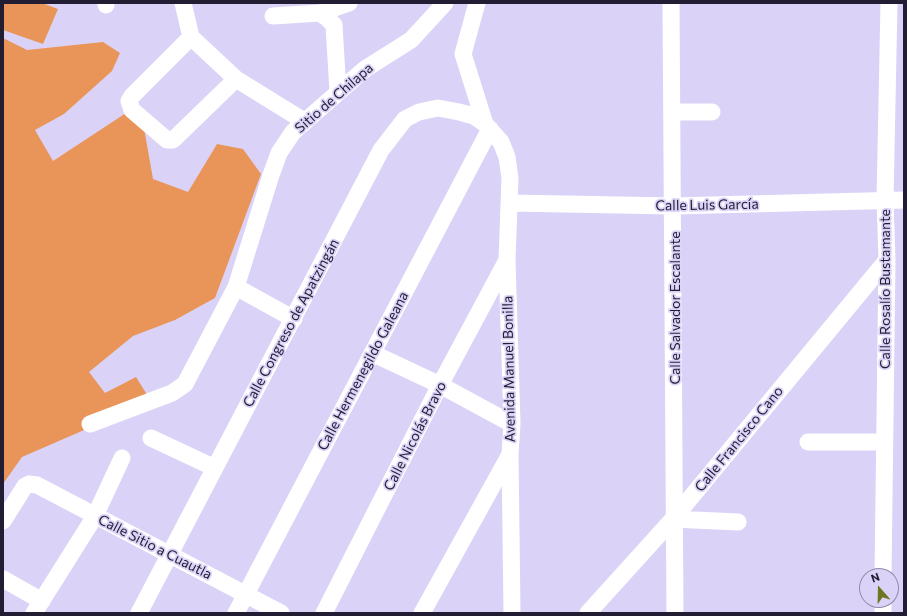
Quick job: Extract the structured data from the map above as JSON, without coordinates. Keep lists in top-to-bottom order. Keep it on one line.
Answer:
{"streets":{"street":["Sitio de Chilapa","Calle Luis García","Calle Rosalío Bustamante","Calle Salvador Escalante","Calle Congreso de Apatzingán","Avenida Manuel Bonilla","Calle Hermenegildo Galeana","Calle Nicolás Bravo","Calle Francisco Cano","Calle Sitio a Cuautla"]},"crossings":[["Calle Luis García","Calle Rosalío Bustamante"],["Calle Luis García","Calle Salvador Escalante"],["Calle Luis García","Avenida Manuel Bonilla"],["Calle Rosalío Bustamante","Calle Francisco Cano"],["Calle Salvador Escalante","Calle Francisco Cano"],["Calle Congreso de Apatzingán","Avenida Manuel Bonilla"],["Calle Congreso de Apatzingán","Calle Hermenegildo Galeana"],["Calle Congreso de Apatzingán","Calle Sitio a Cuautla"],["Avenida Manuel Bonilla","Calle Hermenegildo Galeana"],["Avenida Manuel Bonilla","Calle Nicolás Bravo"],["Calle Hermenegildo Galeana","Calle Sitio a Cuautla"]],"north":"top"}
